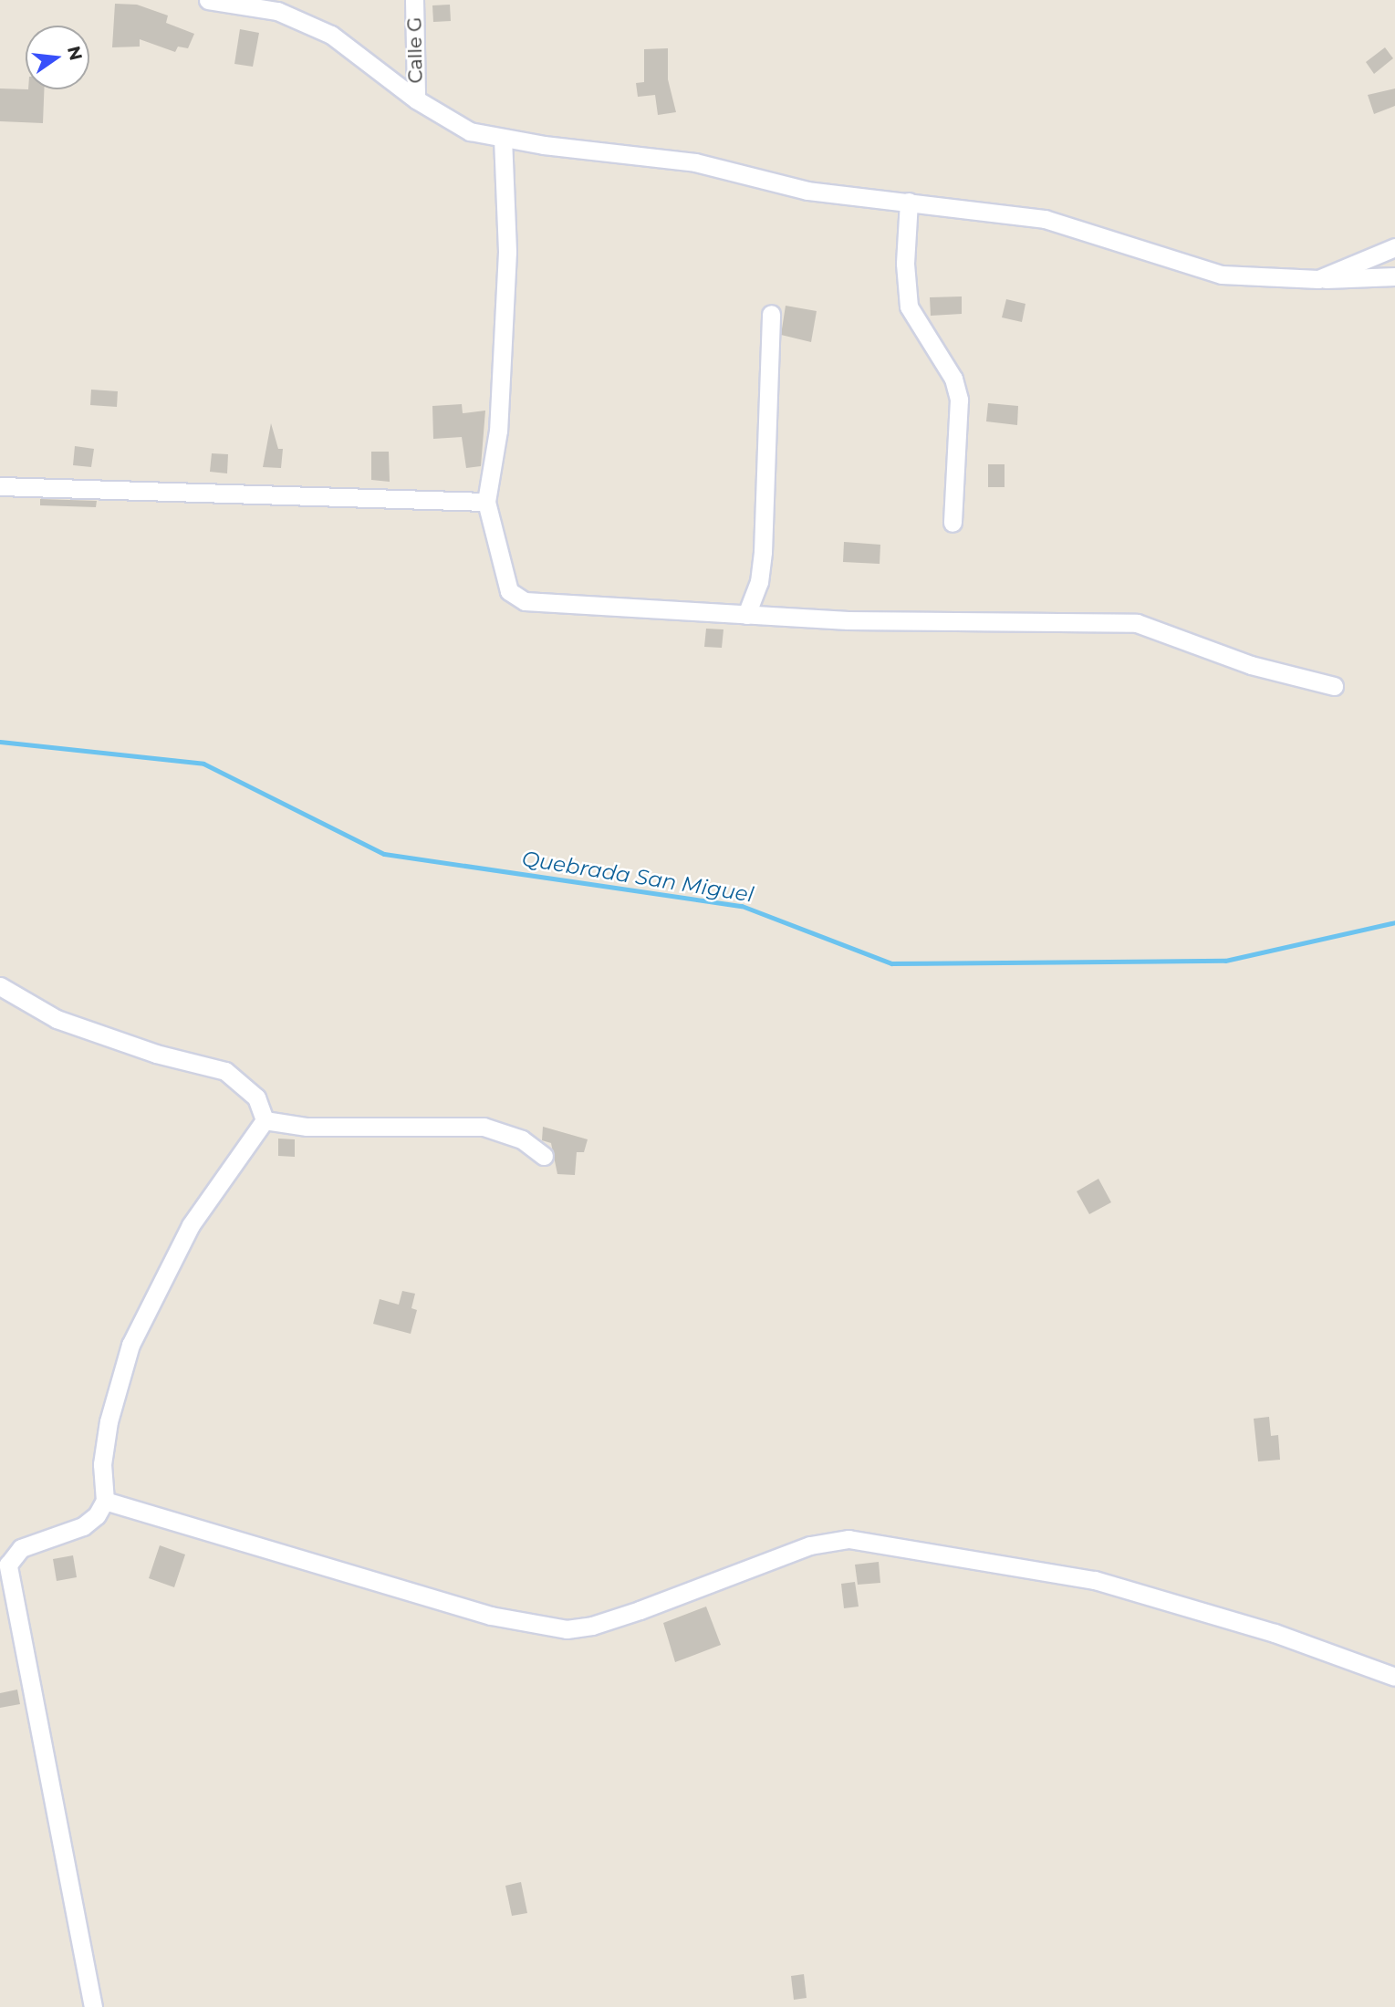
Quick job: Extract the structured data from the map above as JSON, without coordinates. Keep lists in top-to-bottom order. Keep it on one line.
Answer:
{"streets":{"street":["Calle G"]},"water":["Quebrada San Miguel"],"north":"right"}
